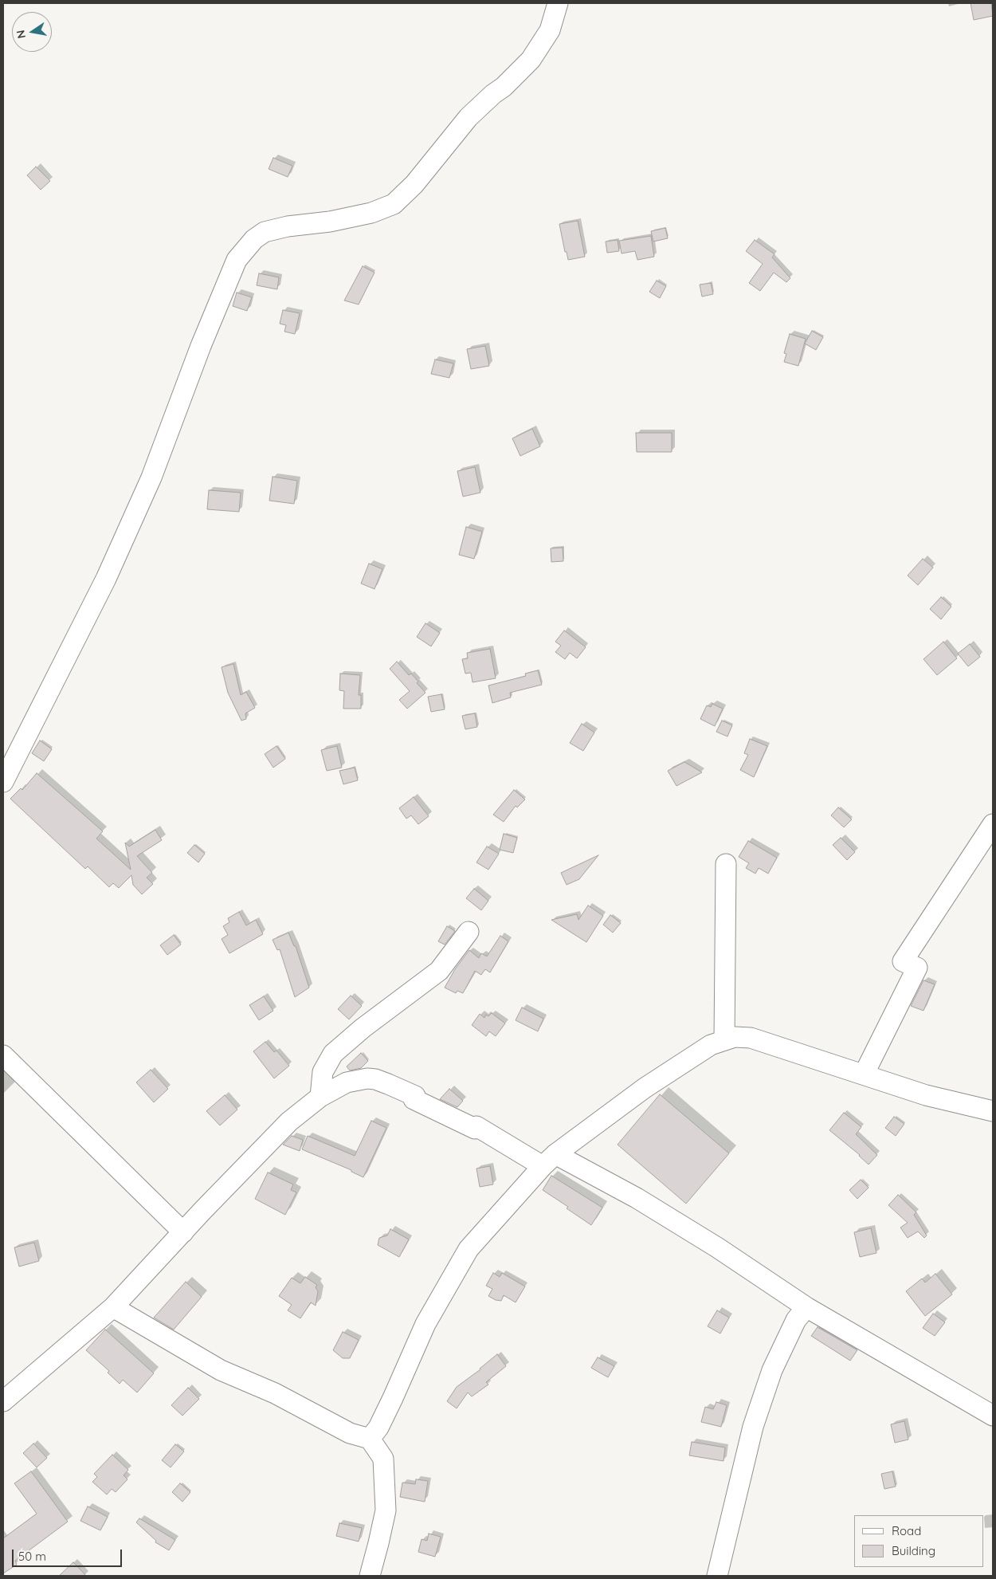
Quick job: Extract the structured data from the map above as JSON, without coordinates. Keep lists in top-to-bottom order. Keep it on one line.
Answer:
{"legend":["Road","Building"],"scale_bar":"50 m","north":"left"}
